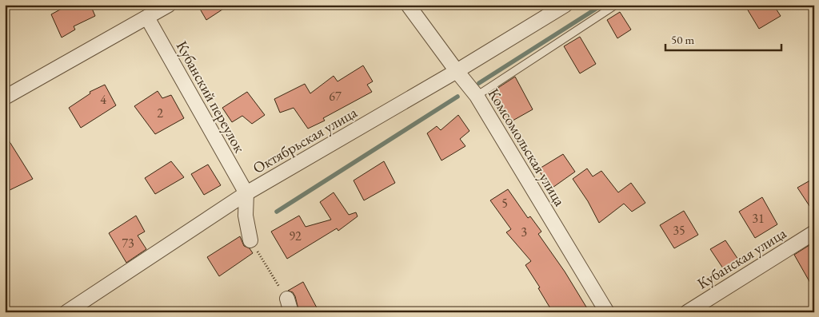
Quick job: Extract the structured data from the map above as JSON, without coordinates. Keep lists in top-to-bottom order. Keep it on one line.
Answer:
{"streets":{"street":["Кубанский переулок","Октябрьская улица","Комсомольская улица","Кубанская улица"]},"crossings":[["Кубанский переулок","Октябрьская улица"],["Октябрьская улица","Комсомольская улица"]],"house_numbers":["67","4","2","5","31","35","3","92","73"],"scale_bar":"50 m"}
